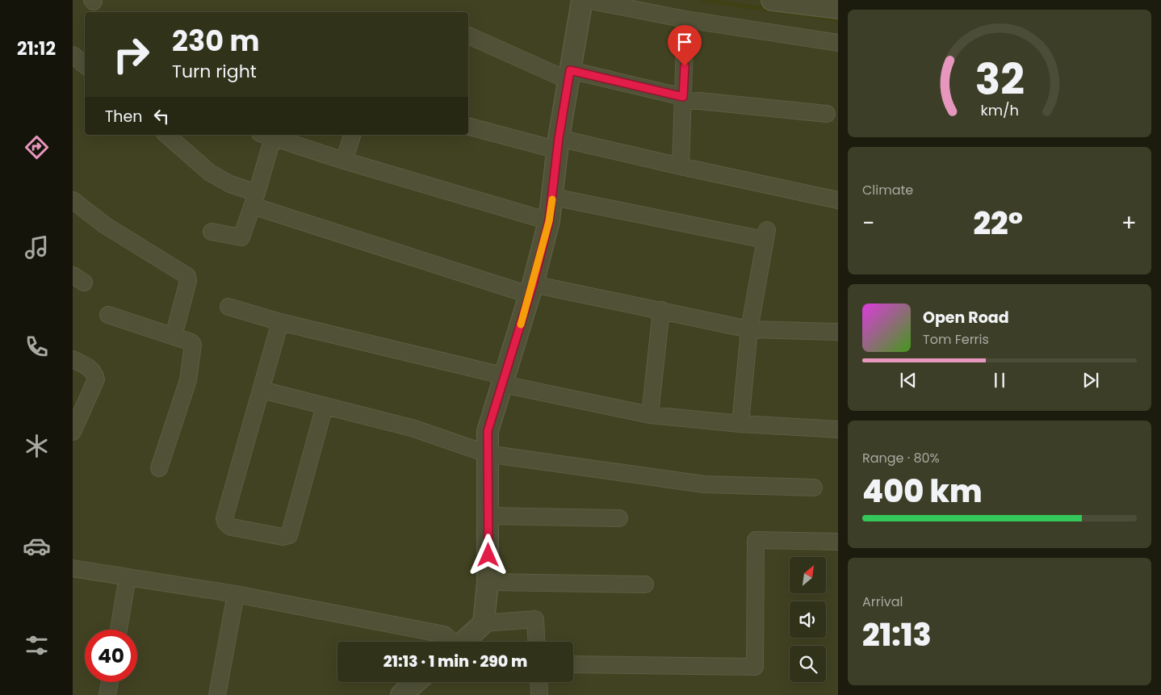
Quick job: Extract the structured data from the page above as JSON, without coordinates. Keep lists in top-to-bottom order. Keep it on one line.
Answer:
{"north":"top right","page":{"tabs":"21:12","turn":["230 m","Turn right"],"then":"Then","tile":["Climate",["Range · 80%","400 km"],["Arrival","21:13"]],"heat":["−","22°","+"],"song":["Open Road","Tom Ferris"],"limit":"40","trip":"21:13 · 1 min · 290 m","gauge":["32","km/h"]}}
